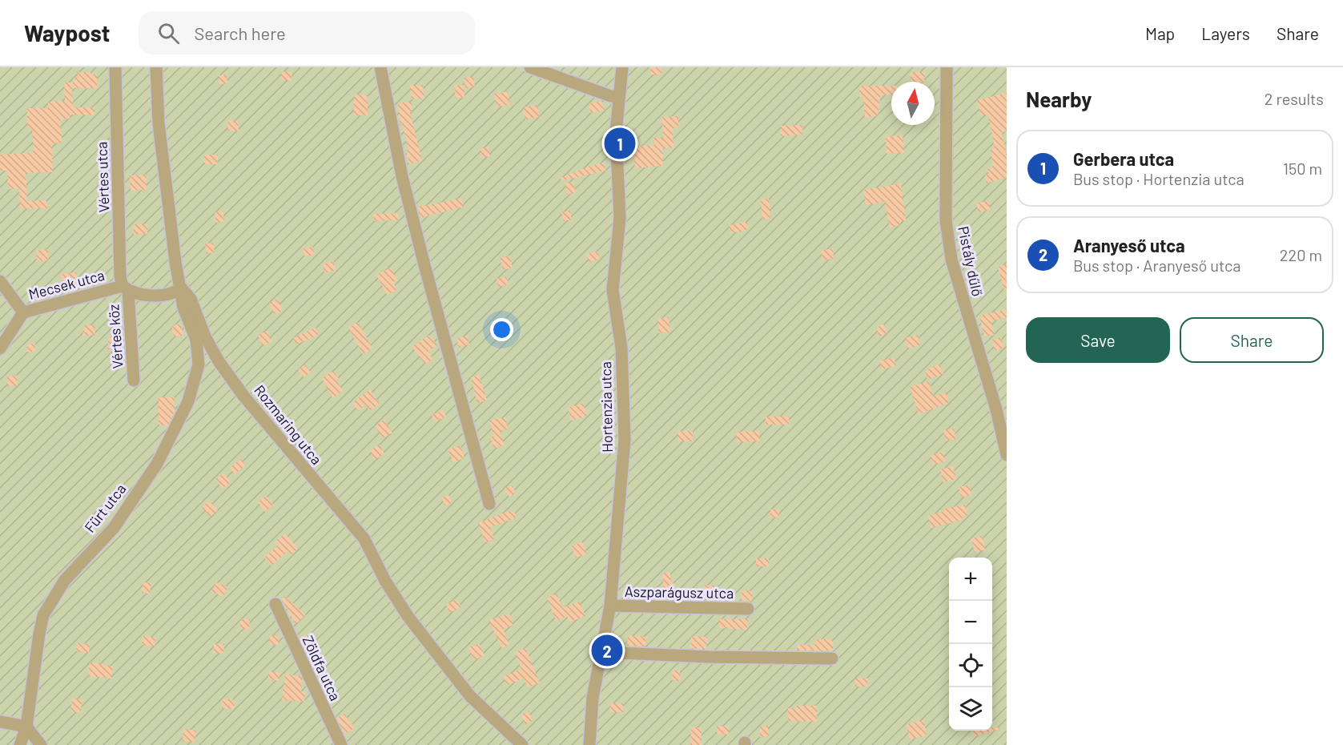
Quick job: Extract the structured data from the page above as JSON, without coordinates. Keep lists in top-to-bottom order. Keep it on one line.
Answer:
{"streets":{"street":["Vértes utca","Pistály dűlő","Mecsek utca","Vértes köz","Hortenzia utca","Rozmaring utca","Fürt utca","Aszparágusz utca","Zöldfa utca"]},"crossings":[["Vértes utca","Mecsek utca"],["Vértes utca","Vértes köz"],["Mecsek utca","Vértes köz"],["Mecsek utca","Rozmaring utca"],["Mecsek utca","Fürt utca"],["Hortenzia utca","Aszparágusz utca"],["Rozmaring utca","Fürt utca"]],"north":"top","page":{"header":"Waypost","search":"Search here","nav":["Map","Layers","Share"],"heading":["Nearby","2 results"],"pins":["1","2"],"list":[{"mark":"1","name":"Gerbera utca","note":"Bus stop · Hortenzia utca","value":"150 m"},{"mark":"2","name":"Aranyeső utca","note":"Bus stop · Aranyeső utca","value":"220 m"}],"buttons":["Save","Share"],"map_buttons":["+","−"]}}
